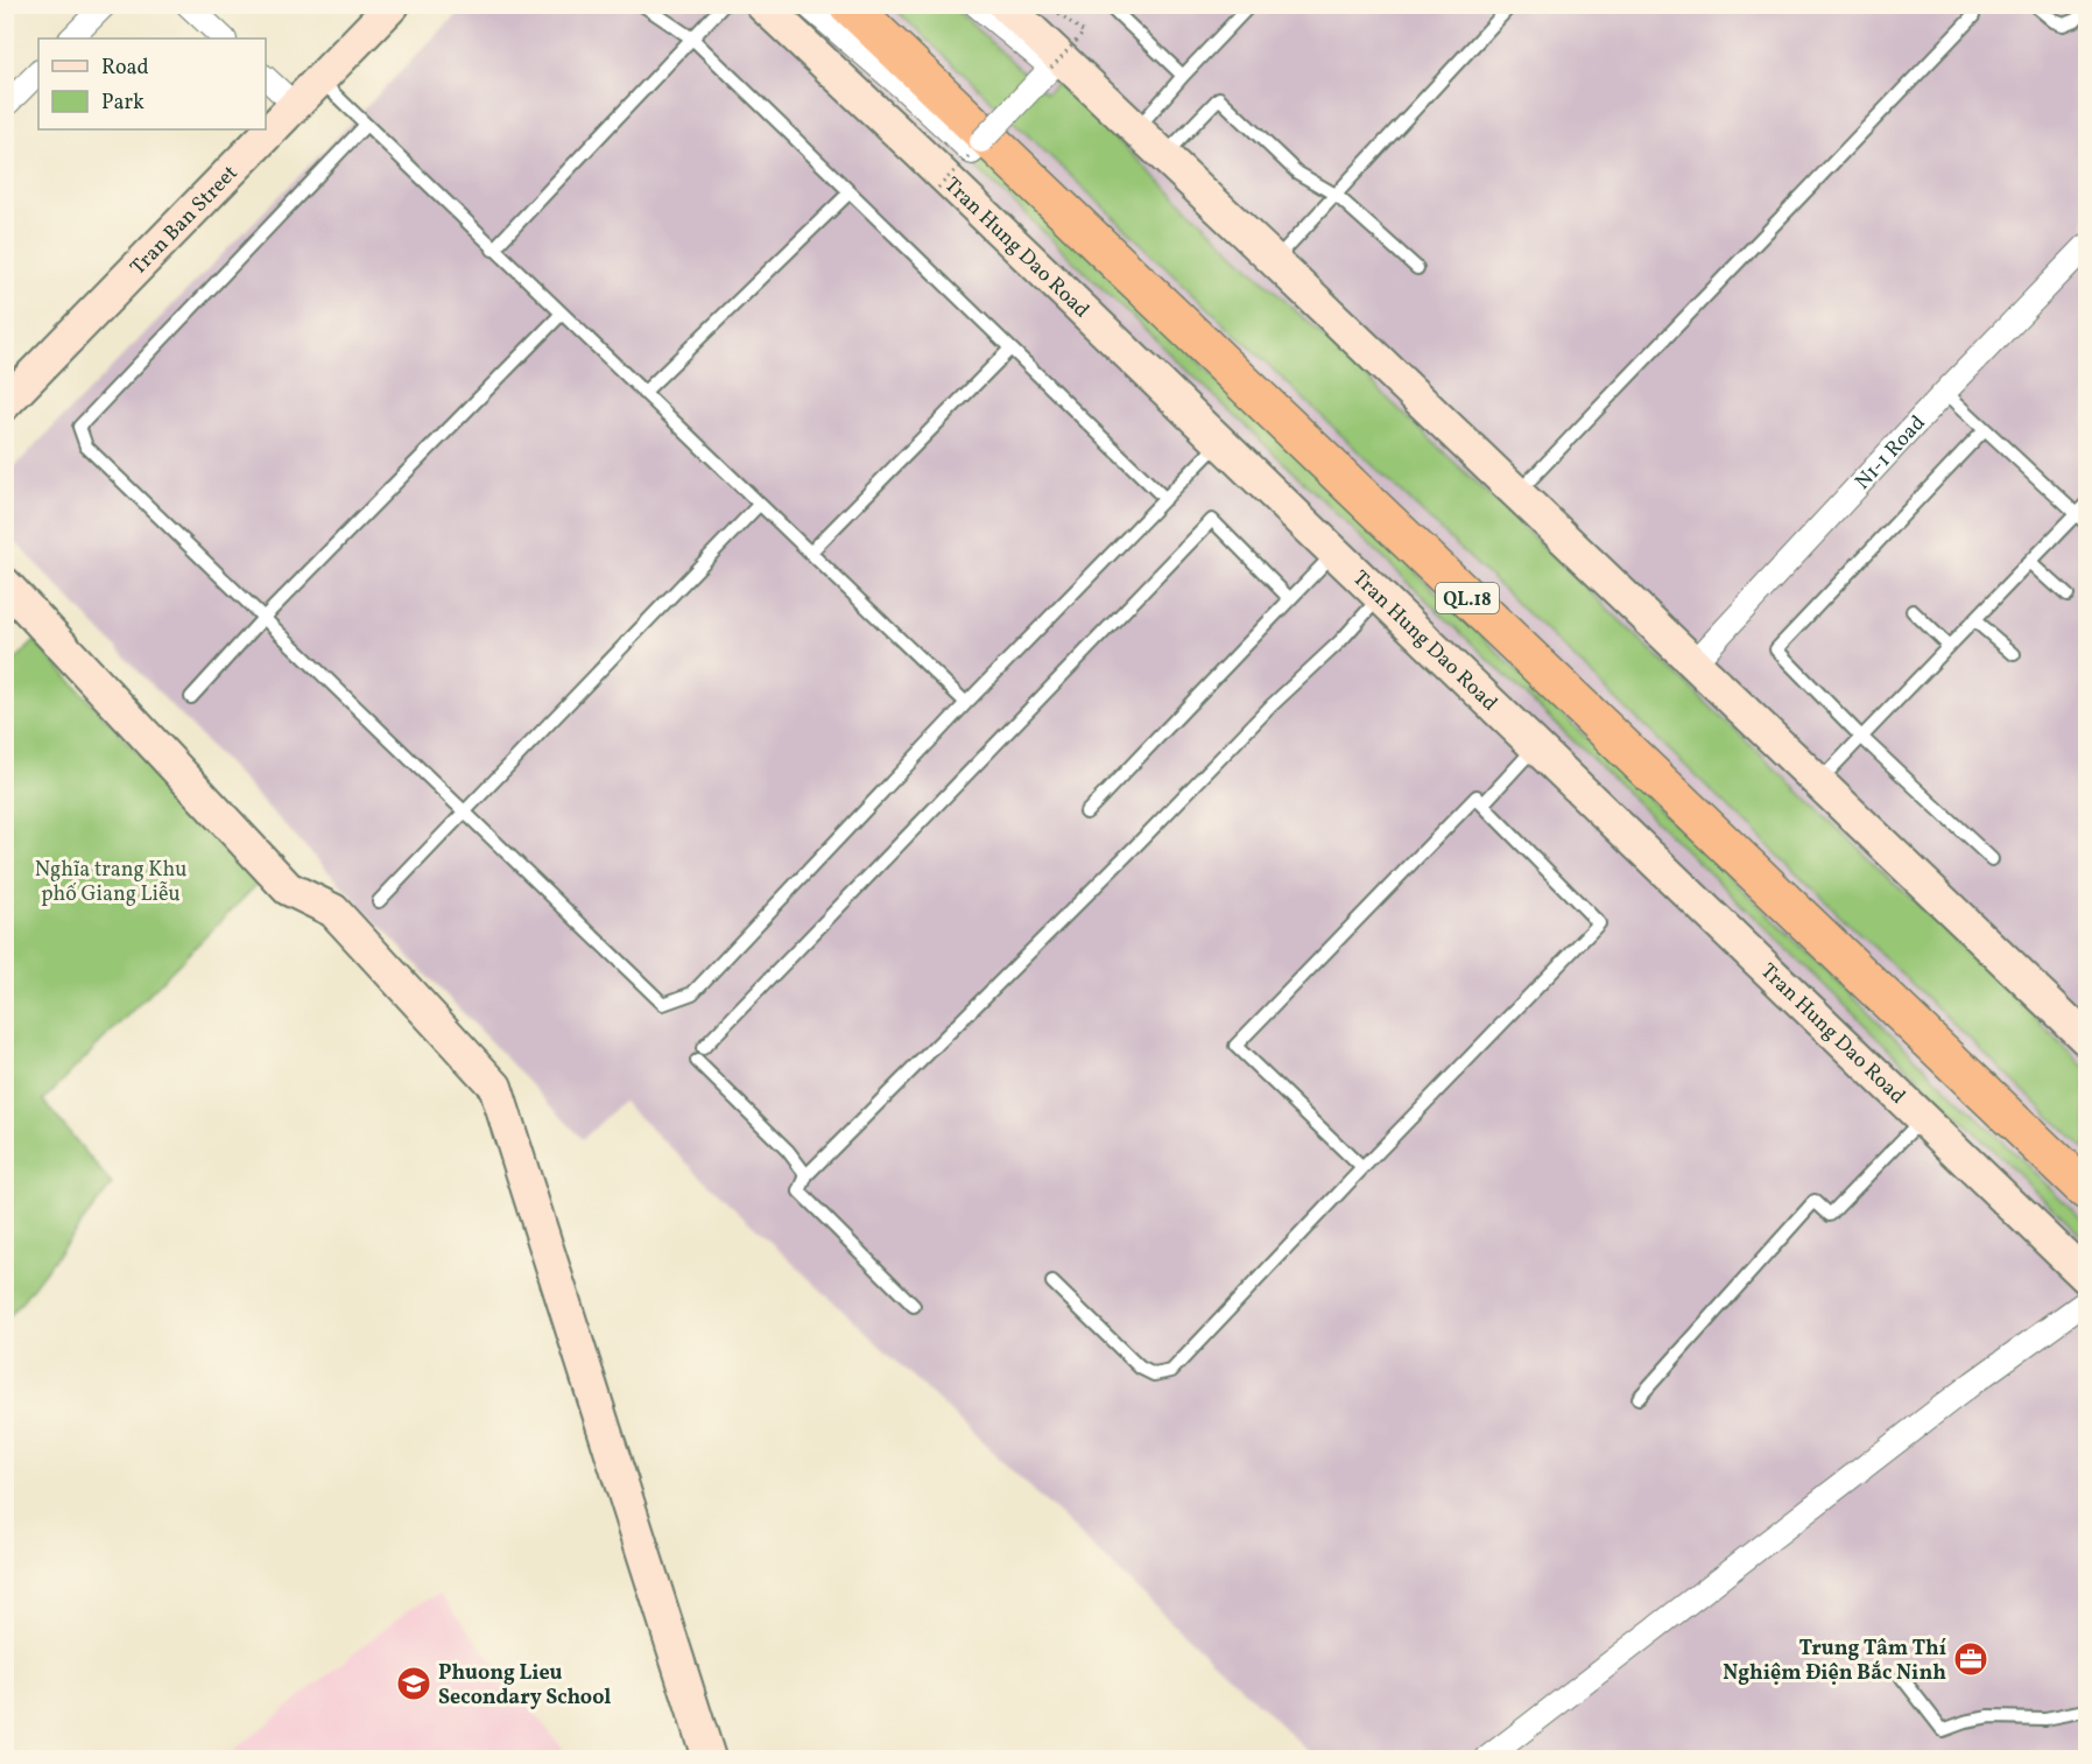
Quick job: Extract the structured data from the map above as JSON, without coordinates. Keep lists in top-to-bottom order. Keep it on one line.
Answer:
{"streets":{"highway":["QL.18"],"main road":["Tran Ban Street","Tran Hung Dao Road"],"street":["N1-1 Road"]},"parks":["Nghĩa trang Khu phố Giang Liễu"],"places":{"office":["Trung Tâm Thí Nghiệm Điện Bắc Ninh"],"school or university":["Phuong Lieu Secondary School"]},"legend":["Road","Park"]}
